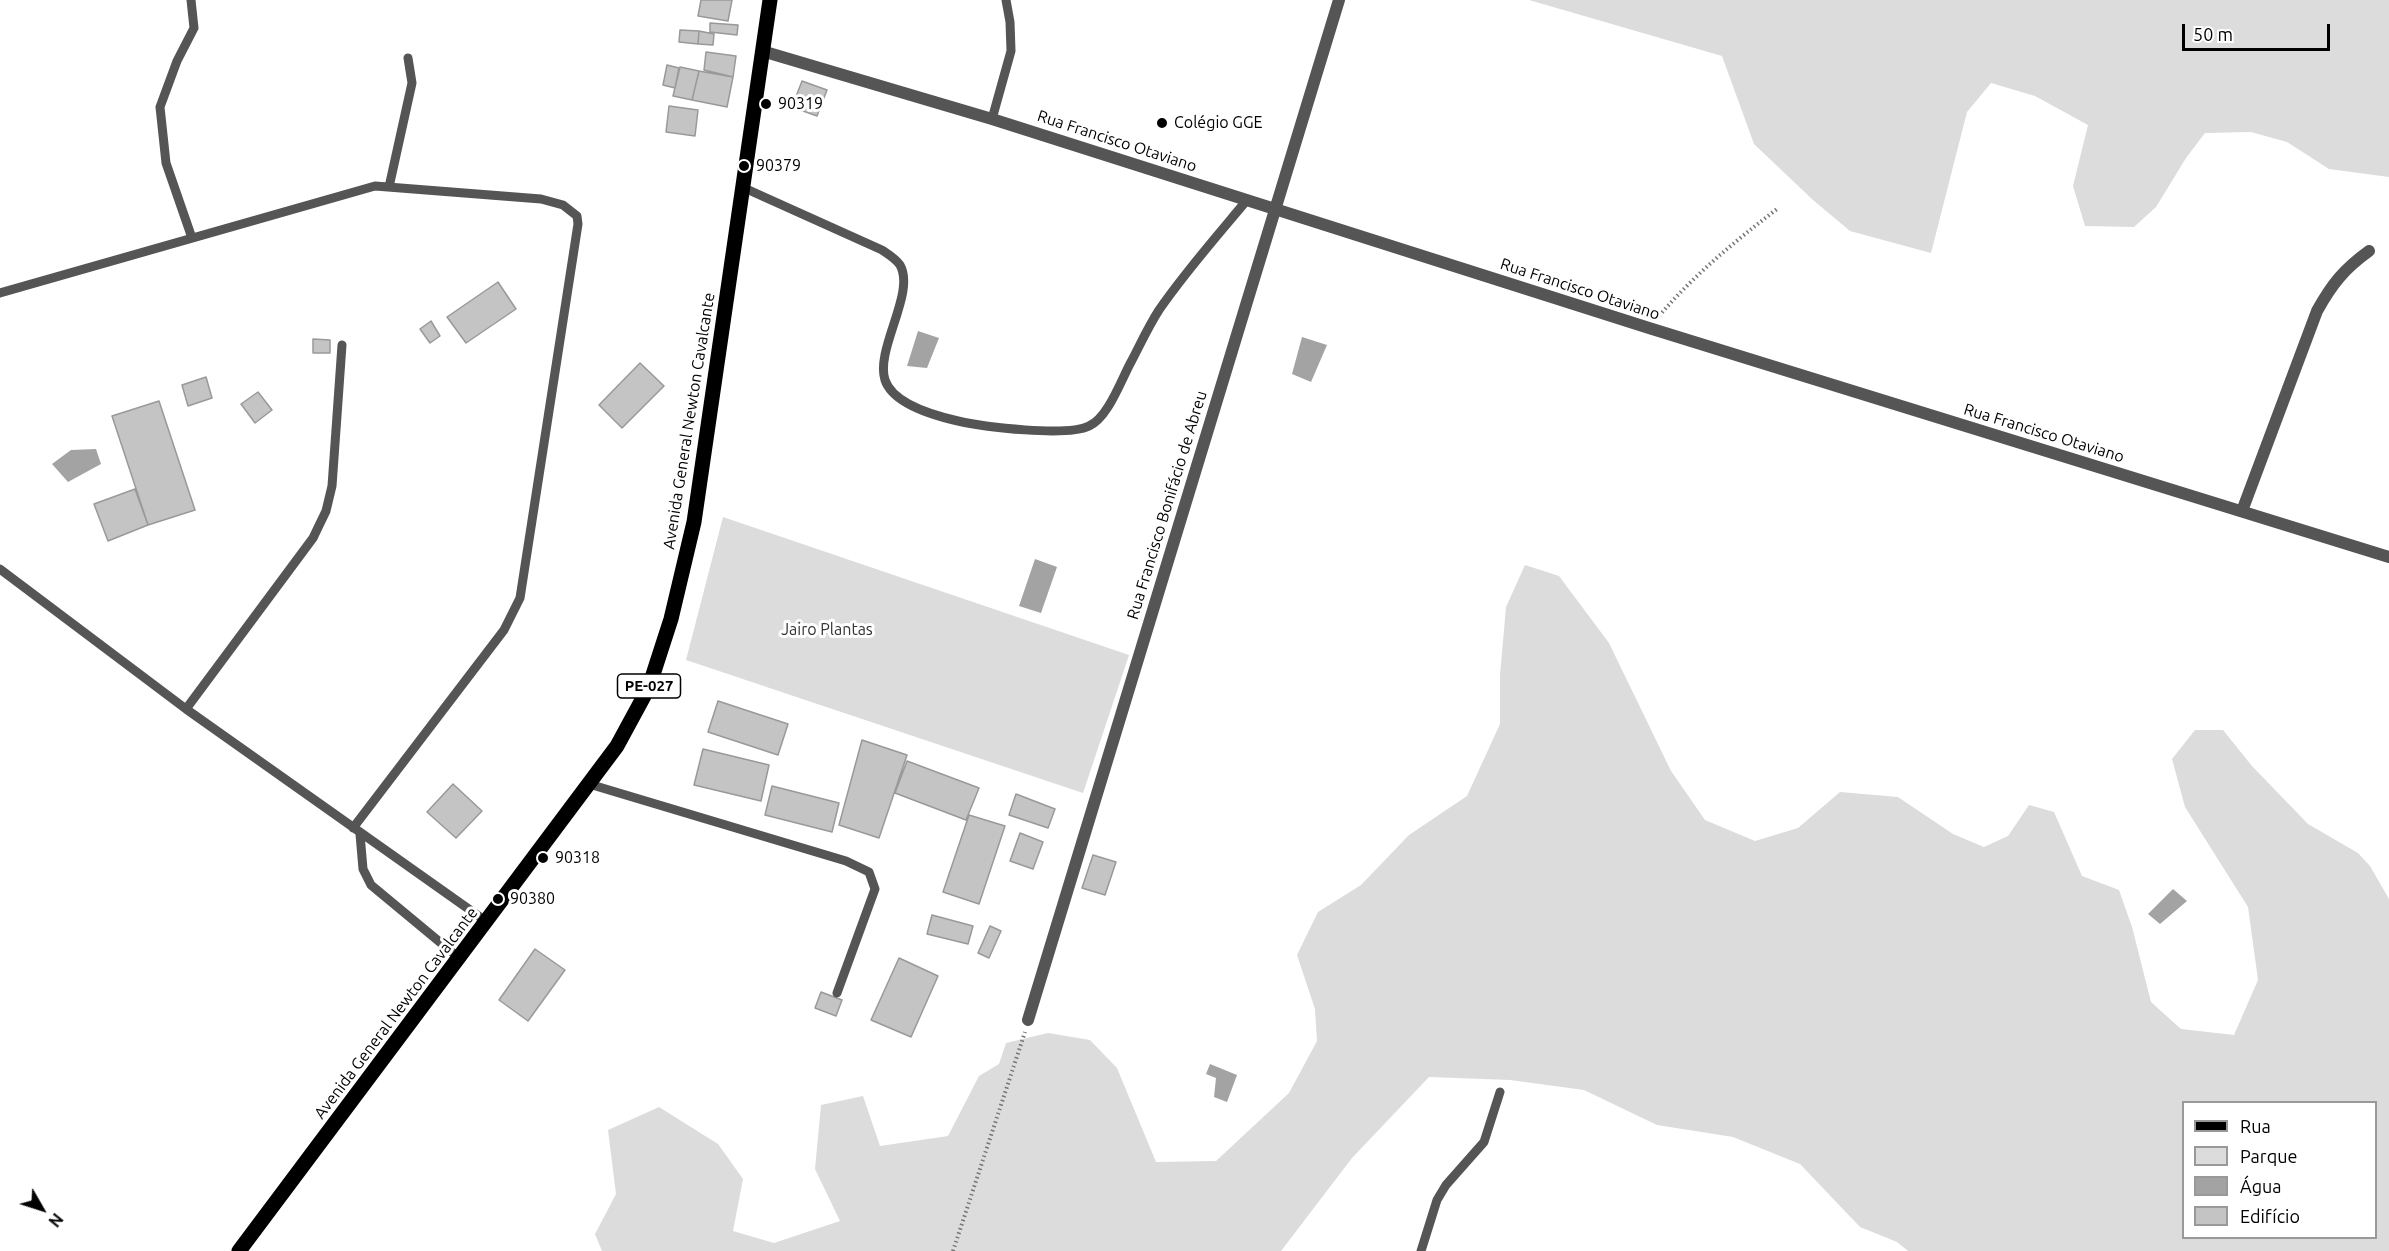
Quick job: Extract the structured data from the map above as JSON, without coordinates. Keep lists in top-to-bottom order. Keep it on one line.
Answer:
{"streets":{"main road":["Avenida General Newton Cavalcante","PE-027"],"street":["Rua Francisco Otaviano","Rua Francisco Bonifácio de Abreu"]},"crossings":[["Rua Francisco Otaviano","Avenida General Newton Cavalcante"],["Rua Francisco Otaviano","Rua Francisco Bonifácio de Abreu"]],"parks":["Jairo Plantas"],"places":["90319","Colégio GGE","90379","90318","90380"],"legend":["Rua","Parque","Água","Edifício"],"scale_bar":"50 m","north":"bottom right"}
